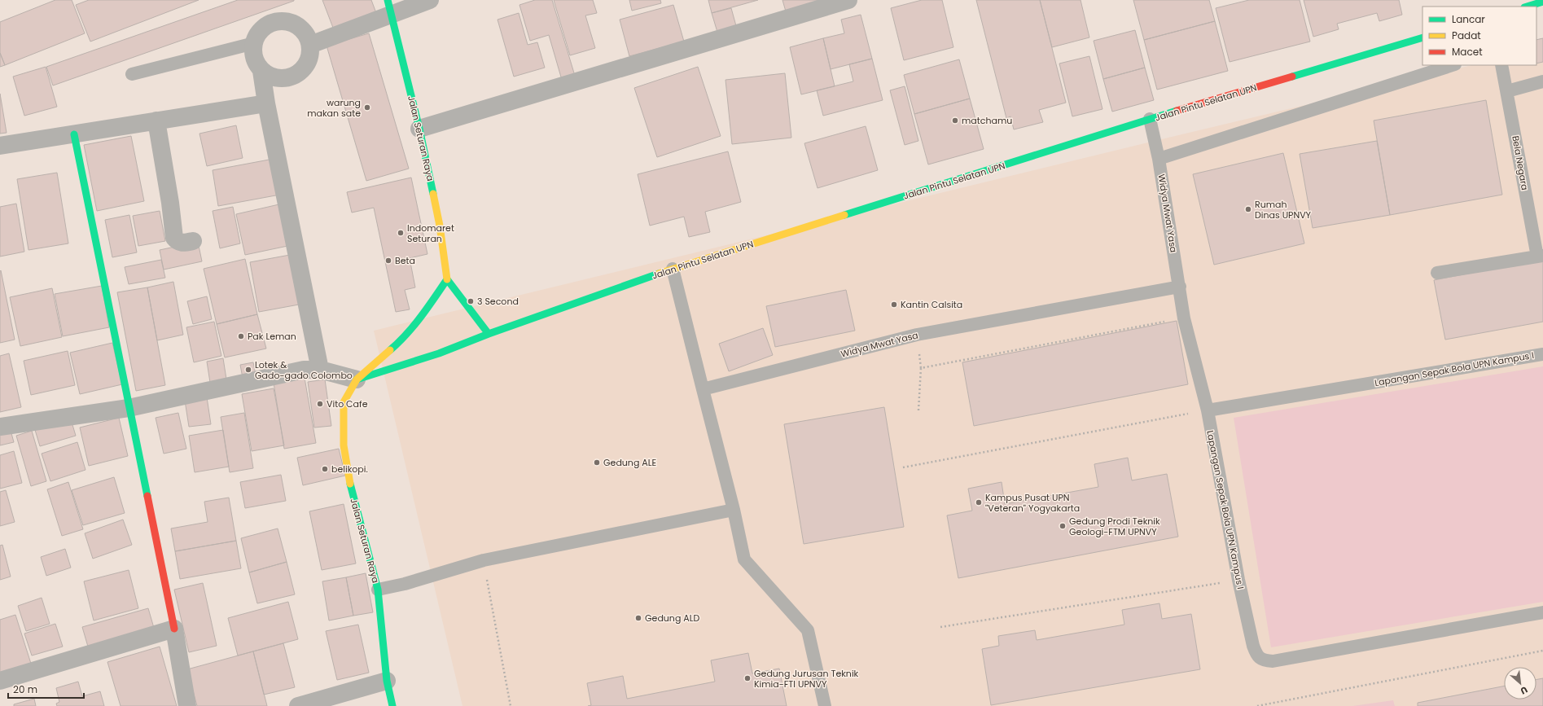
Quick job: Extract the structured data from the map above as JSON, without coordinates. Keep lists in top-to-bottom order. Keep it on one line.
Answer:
{"streets":{"street":["Jalan Pintu Selatan UPN","Jalan Seturan Raya"],"lane":["Bela Negara","Widya Mwat Yasa","Lapangan Sepak Bola UPN Kampus I"]},"crossings":[["Jalan Pintu Selatan UPN","Jalan Seturan Raya"],["Jalan Pintu Selatan UPN","Widya Mwat Yasa"],["Widya Mwat Yasa","Lapangan Sepak Bola UPN Kampus I"]],"places":["warung makan sate","matchamu","Rumah Dinas UPNVY","Indomaret Seturan","Beta","3 Second","Kantin Calsita","Pak Leman","Lotek & Gado-gado Colombo","Vito Cafe","Gedung ALE","belikopi.","Kampus Pusat UPN \"Veteran\" Yogyakarta","Gedung Prodi Teknik Geologi-FTM UPNVY","Gedung ALD","Gedung Jurusan Teknik Kimia-FTI UPNVY"],"legend":["Lancar","Padat","Macet"],"scale_bar":"20 m","north":"bottom right"}
